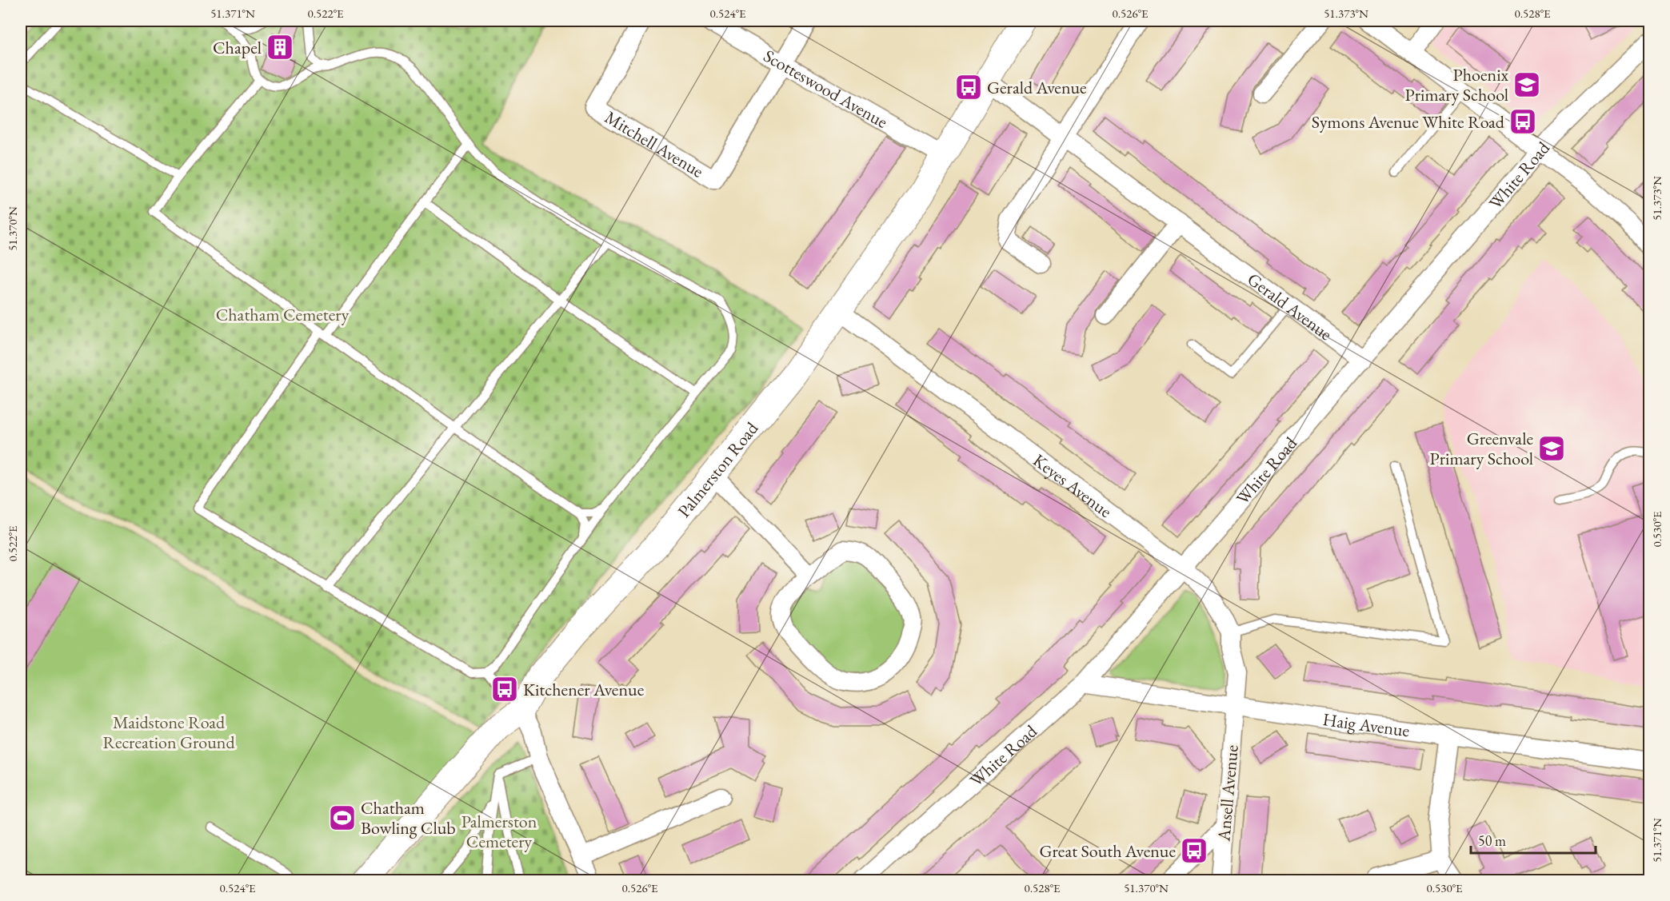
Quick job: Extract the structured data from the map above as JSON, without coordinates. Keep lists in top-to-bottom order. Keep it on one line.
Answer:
{"streets":{"street":["Scotteswood Avenue","Mitchell Avenue","White Road","Gerald Avenue","Palmerston Road","Keyes Avenue","Haig Avenue","Ansell Avenue"]},"crossings":[["Scotteswood Avenue","Mitchell Avenue"],["Scotteswood Avenue","Palmerston Road"],["White Road","Gerald Avenue"],["White Road","Keyes Avenue"],["White Road","Haig Avenue"],["Gerald Avenue","Palmerston Road"],["Palmerston Road","Keyes Avenue"],["Keyes Avenue","Haig Avenue"],["Keyes Avenue","Ansell Avenue"],["Haig Avenue","Ansell Avenue"]],"parks":["Chatham Cemetery","Maidstone Road Recreation Ground","Palmerston Cemetery"],"places":{"building":["Chapel"],"school or university":["Phoenix Primary School","Greenvale Primary School"],"bus stop":["Gerald Avenue","Symons Avenue White Road","Kitchener Avenue","Great South Avenue"],"sports":["Chatham Bowling Club"]},"scale_bar":"50 m","coordinates":["51.371°N","0.522°E","0.524°E","0.526°E","51.373°N","0.528°E","51.370°N","0.530°E"]}
